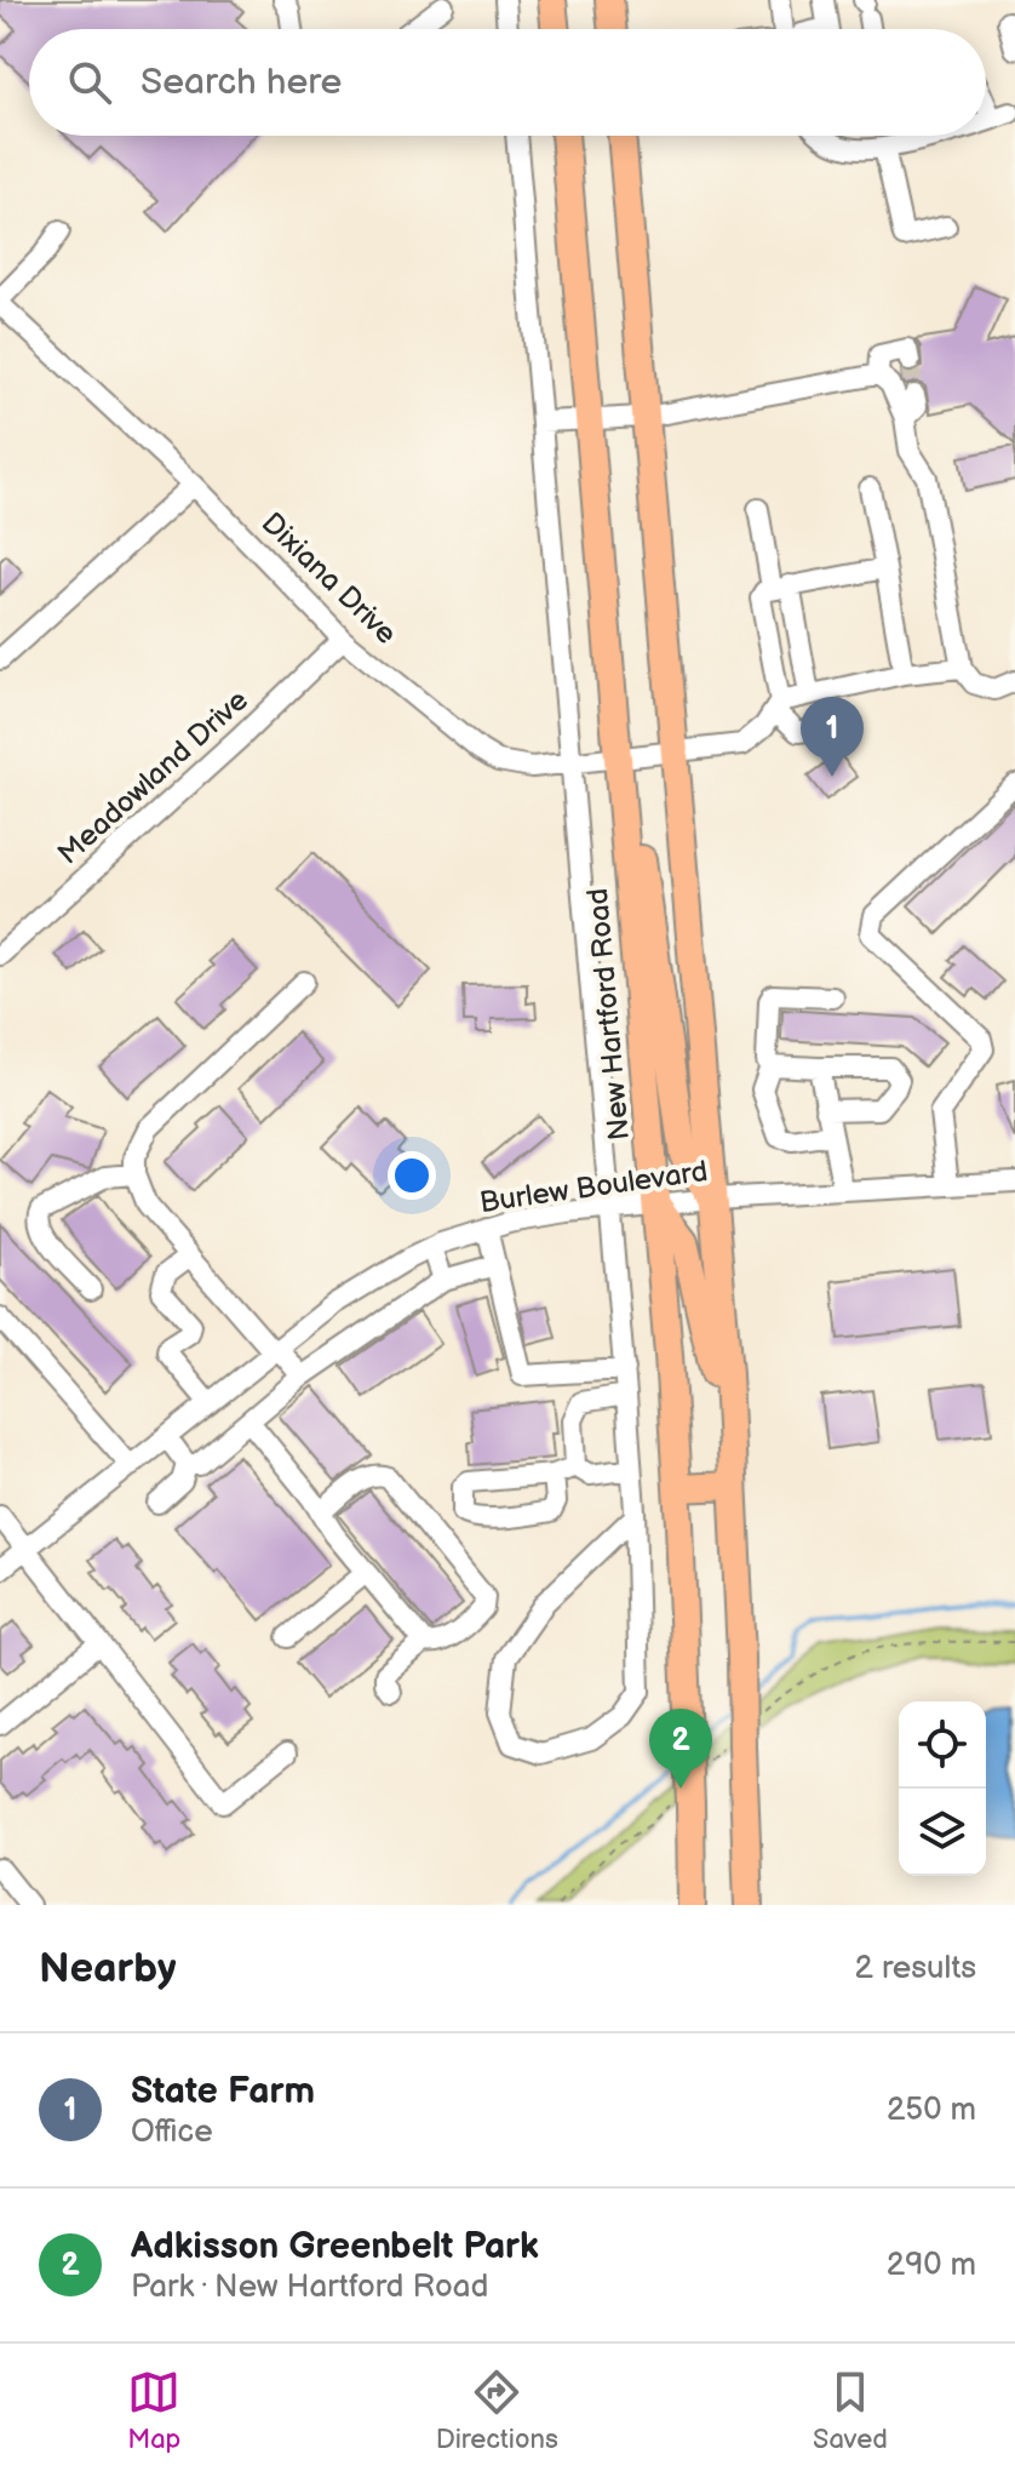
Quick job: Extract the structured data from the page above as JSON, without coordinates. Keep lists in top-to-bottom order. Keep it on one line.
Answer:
{"streets":{"main road":["New Hartford Road"],"street":["Dixiana Drive","Meadowland Drive","Burlew Boulevard"]},"crossings":[["Dixiana Drive","Meadowland Drive"],["Dixiana Drive","New Hartford Road"],["New Hartford Road","Burlew Boulevard"]],"page":{"search":"Search here","pins":["1","2"],"heading":["Nearby","2 results"],"list":[{"mark":"1","name":"State Farm","note":"Office","value":"250 m"},{"mark":"2","name":"Adkisson Greenbelt Park","note":"Park · New Hartford Road","value":"290 m"}],"nav":["Map","Directions","Saved"]}}
